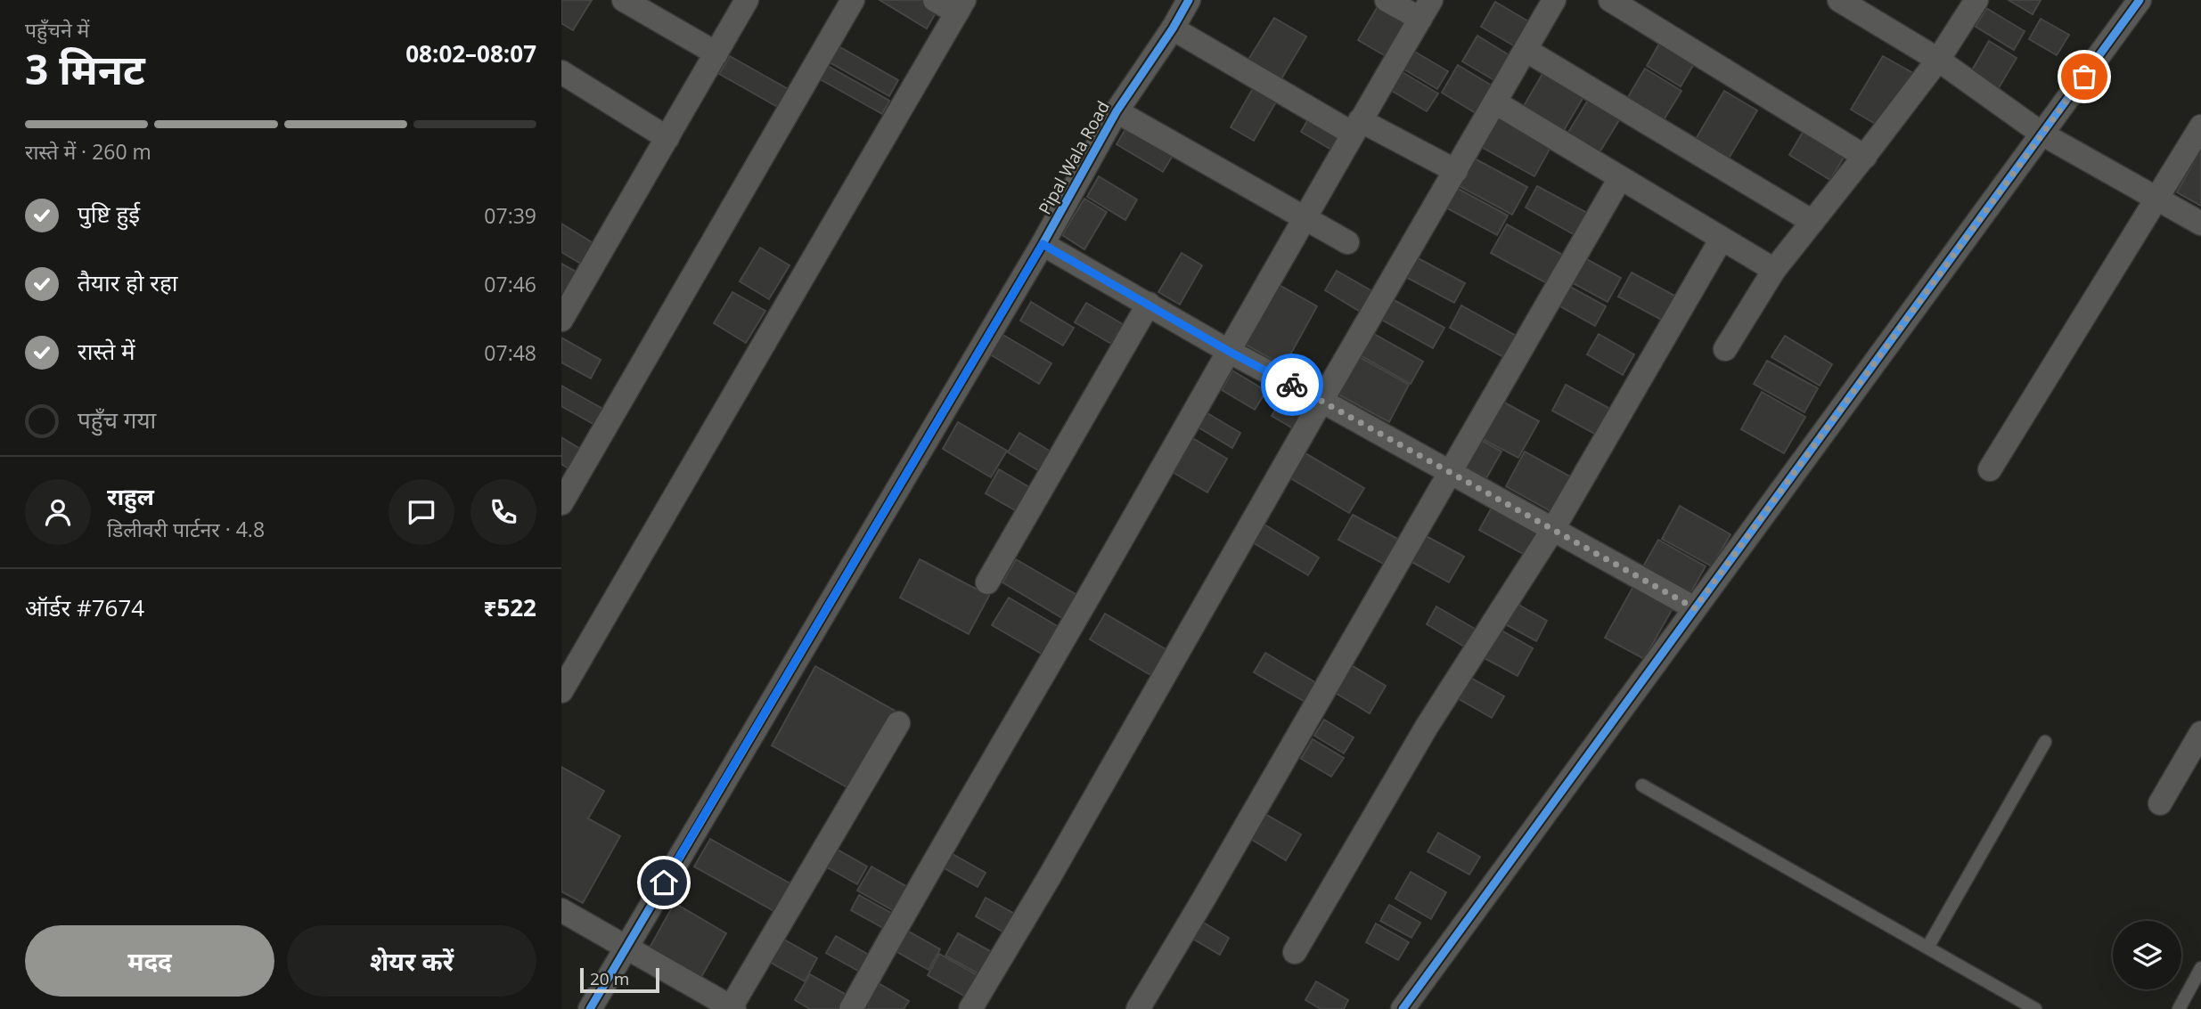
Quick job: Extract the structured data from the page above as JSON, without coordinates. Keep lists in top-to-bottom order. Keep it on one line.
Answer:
{"streets":{"street":["Pipal Wala Road"]},"scale_bar":"20 m","page":{"heading":["3 मिनट","पहुँचने में","08:02–08:07"],"panel":["राहुल","डिलीवरी पार्टनर · 4.8","ऑर्डर #7674","₹522"],"bar":"रास्ते में · 260 m","list":[["पुष्टि हुई","07:39"],["तैयार हो रहा","07:46"],["रास्ते में","07:48"],"पहुँच गया"],"buttons":["मदद","शेयर करें"],"scale":"20 m"}}
